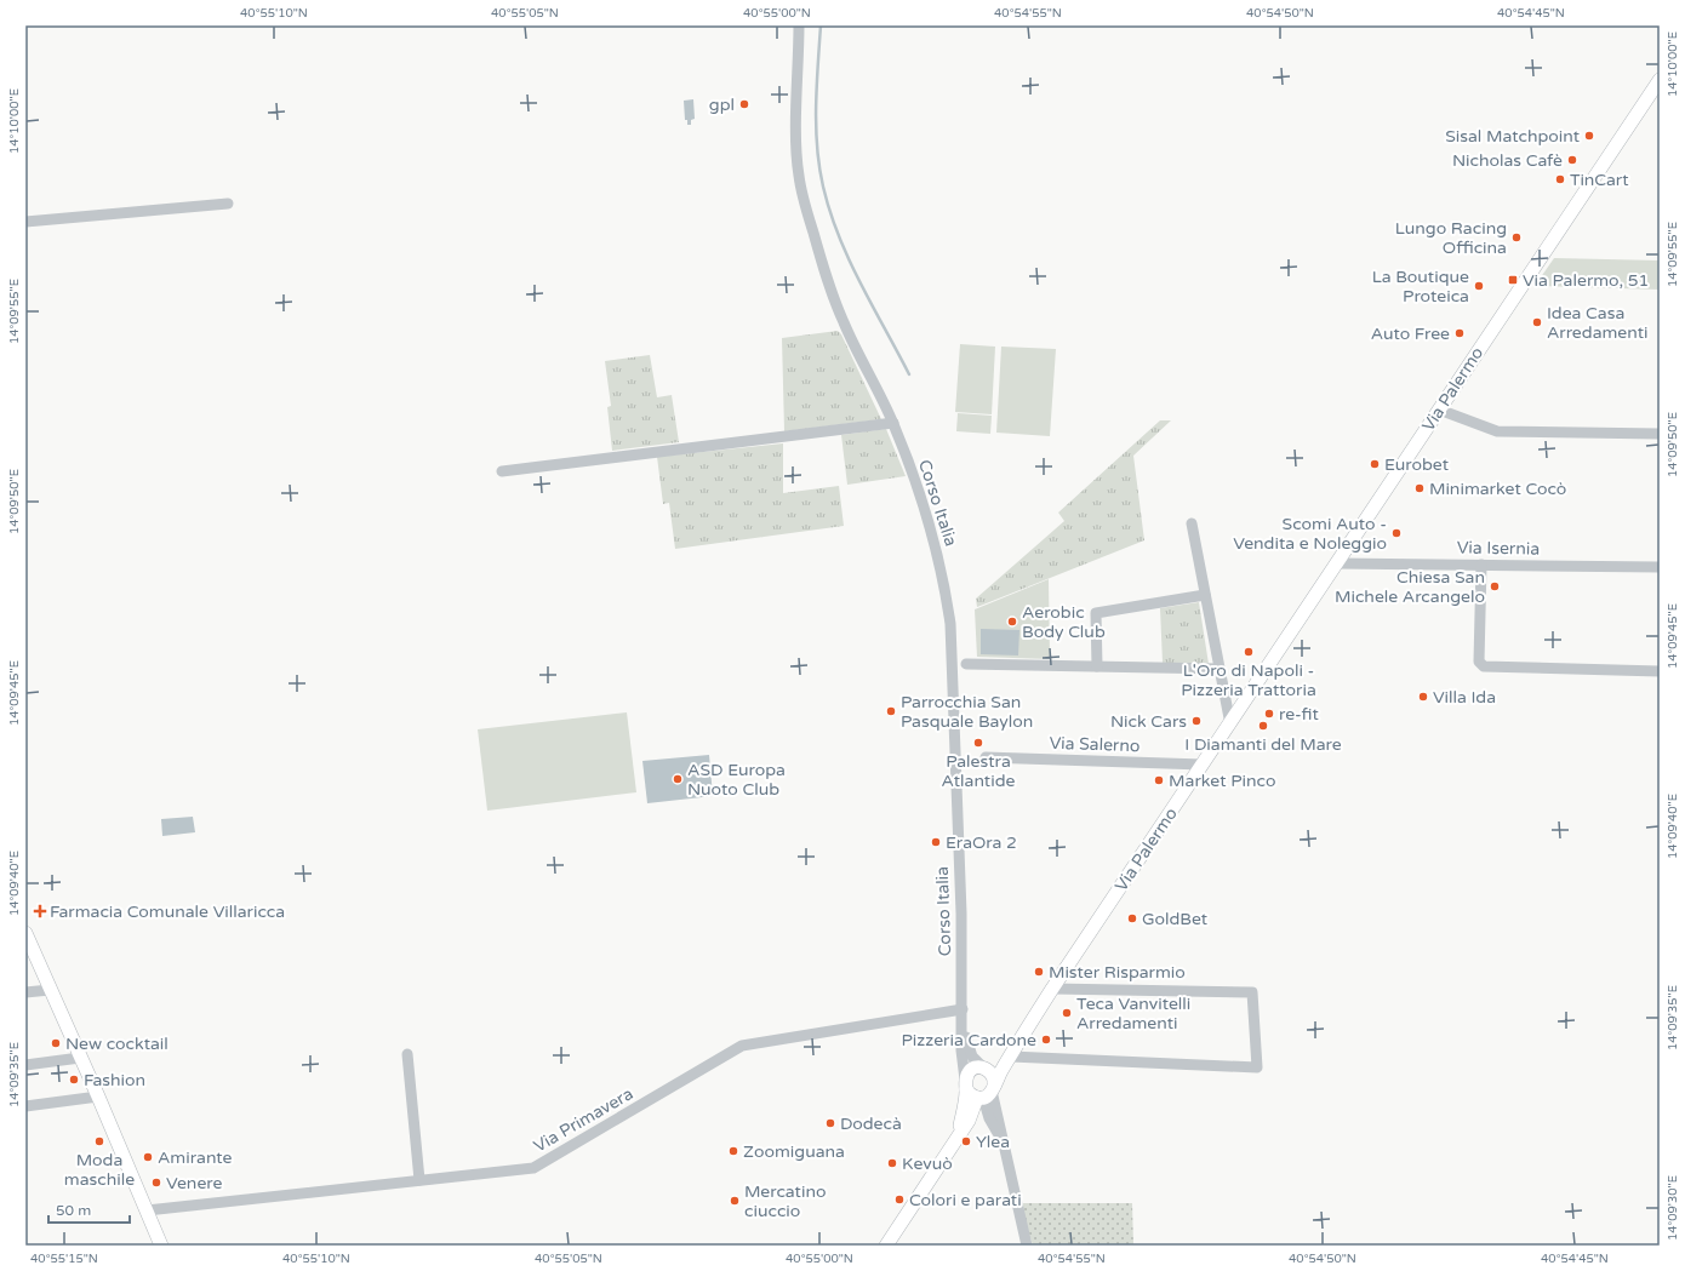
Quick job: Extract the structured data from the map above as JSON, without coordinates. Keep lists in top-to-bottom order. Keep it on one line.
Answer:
{"streets":{"main road":["Via Palermo"],"street":["Corso Italia","Via Isernia","Via Salerno","Via Primavera"]},"crossings":[["Via Palermo","Via Isernia"],["Via Palermo","Via Salerno"],["Corso Italia","Via Primavera"]],"places":{"other":["gpl","Sisal Matchpoint","Nicholas Cafè","TinCart","Lungo Racing Officina","La Boutique Proteica","Idea Casa Arredamenti","Auto Free","Eurobet","Minimarket Cocò","Scomi Auto - Vendita e Noleggio","Chiesa San Michele Arcangelo","Aerobic Body Club","L'Oro di Napoli - Pizzeria Trattoria","Villa Ida","Parrocchia San Pasquale Baylon","re-fit","Nick Cars","I Diamanti del Mare","Palestra Atlantide","ASD Europa Nuoto Club","Market Pinco","EraOra 2","GoldBet","Mister Risparmio","Teca Vanvitelli Arredamenti","Pizzeria Cardone","New cocktail","Fashion","Dodecà","Moda maschile","Ylea","Zoomiguana","Amirante","Kevuò","Venere","Colori e parati","Mercatino ciuccio"],"transit":["Via Palermo, 51"],"health":["Farmacia Comunale Villaricca"]},"scale_bar":"50 m","coordinates":["40°55'10\"N","40°55'05\"N","40°55'00\"N","40°54'55\"N","40°54'50\"N","40°54'45\"N","14°10'00\"E","14°09'55\"E","14°09'50\"E","14°09'45\"E","14°09'40\"E","14°09'35\"E","14°09'30\"E","40°55'15\"N"]}
